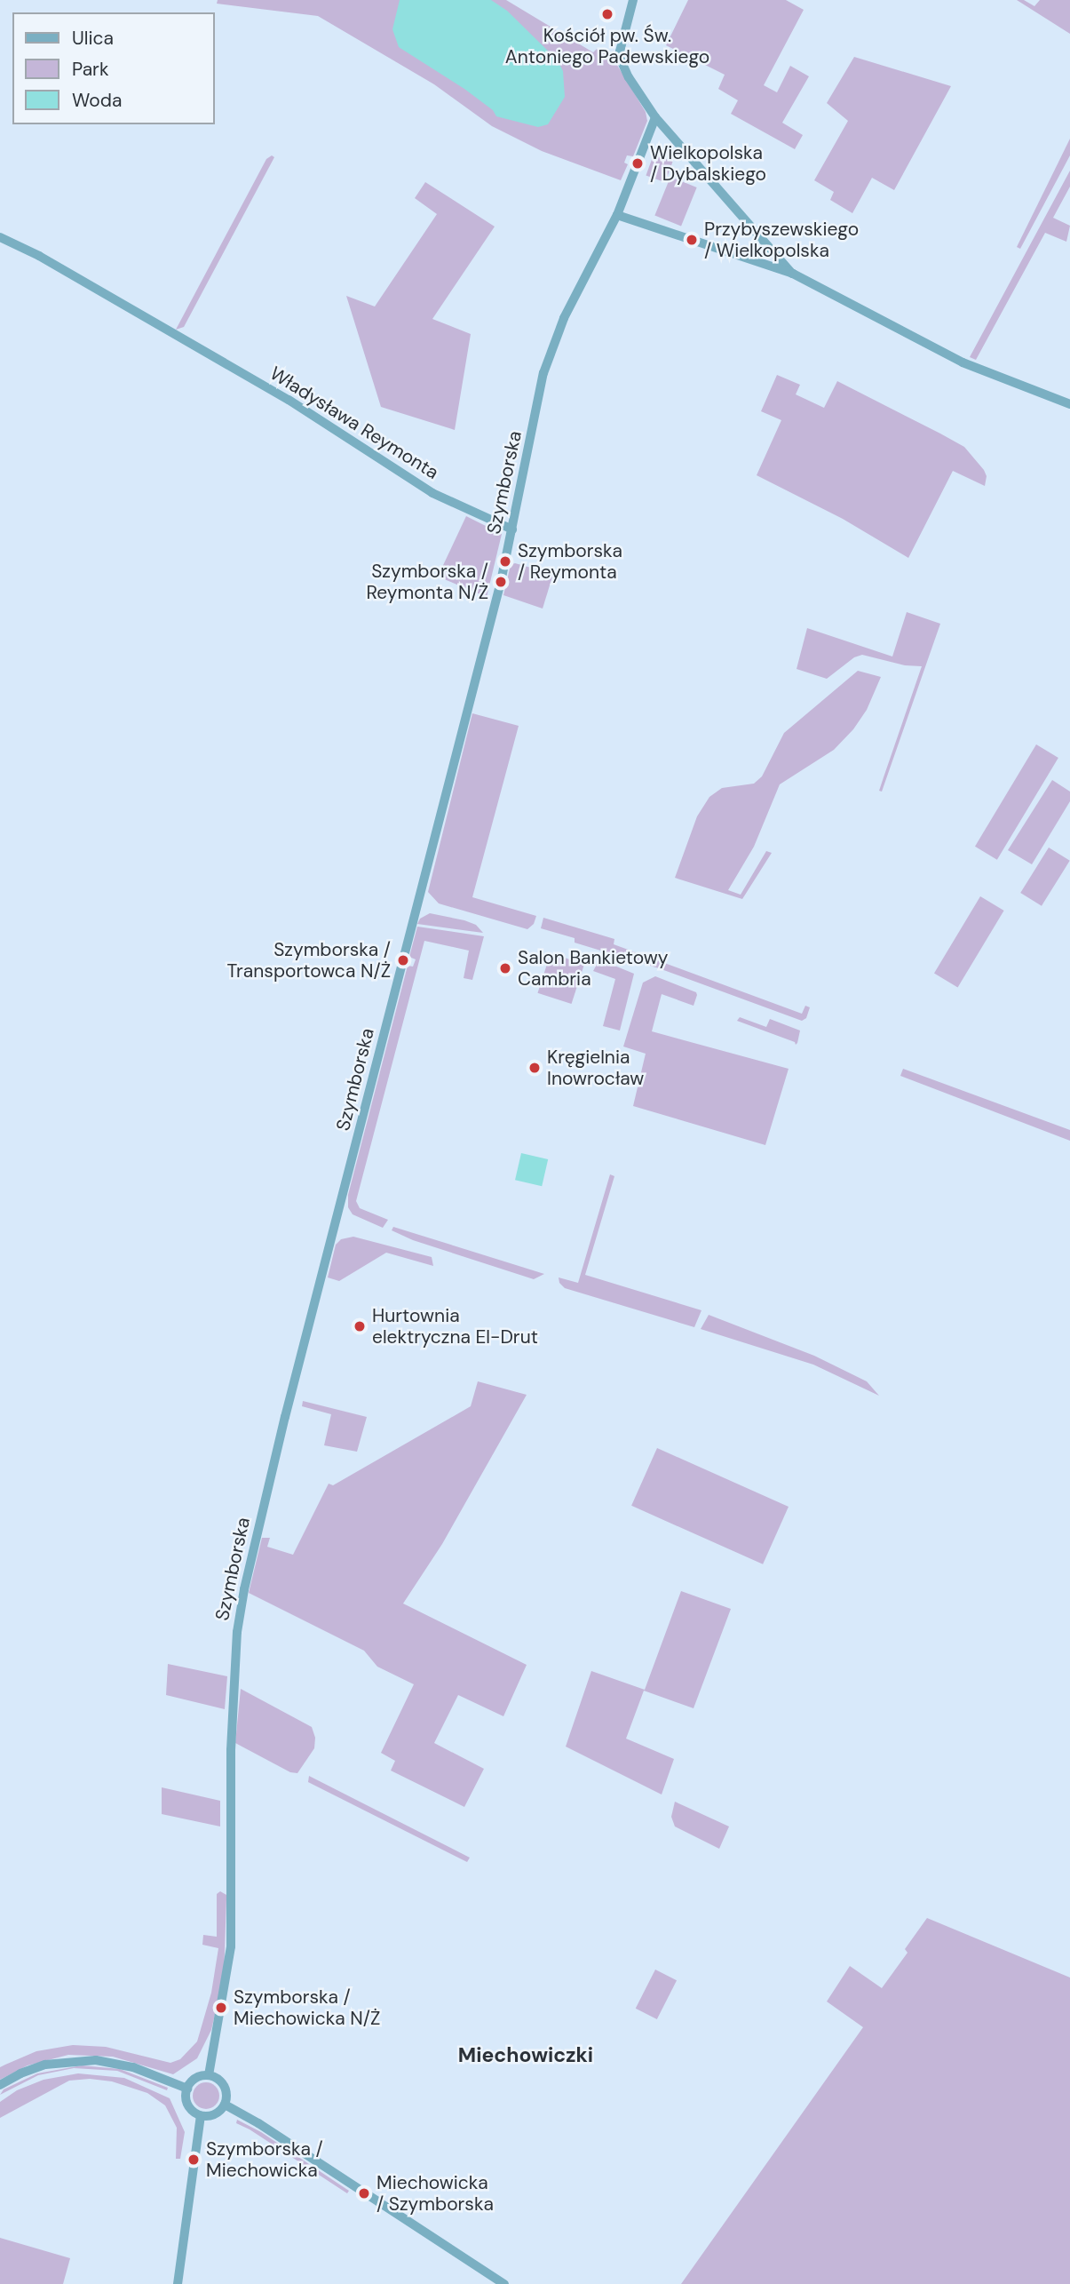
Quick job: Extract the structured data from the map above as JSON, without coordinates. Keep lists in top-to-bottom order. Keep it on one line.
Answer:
{"streets":{"street":["Władysława Reymonta","Szymborska"]},"crossings":[["Władysława Reymonta","Szymborska"]],"districts":["Miechowiczki"],"places":["Kościół pw. Św. Antoniego Padewskiego","Wielkopolska / Dybalskiego","Przybyszewskiego / Wielkopolska","Szymborska / Reymonta","Szymborska / Reymonta N/Ż","Szymborska / Transportowca N/Ż","Salon Bankietowy Cambria","Kręgielnia Inowrocław","Hurtownia elektryczna El-Drut","Szymborska / Miechowicka N/Ż","Szymborska / Miechowicka","Miechowicka / Szymborska"],"legend":["Ulica","Park","Woda"]}
